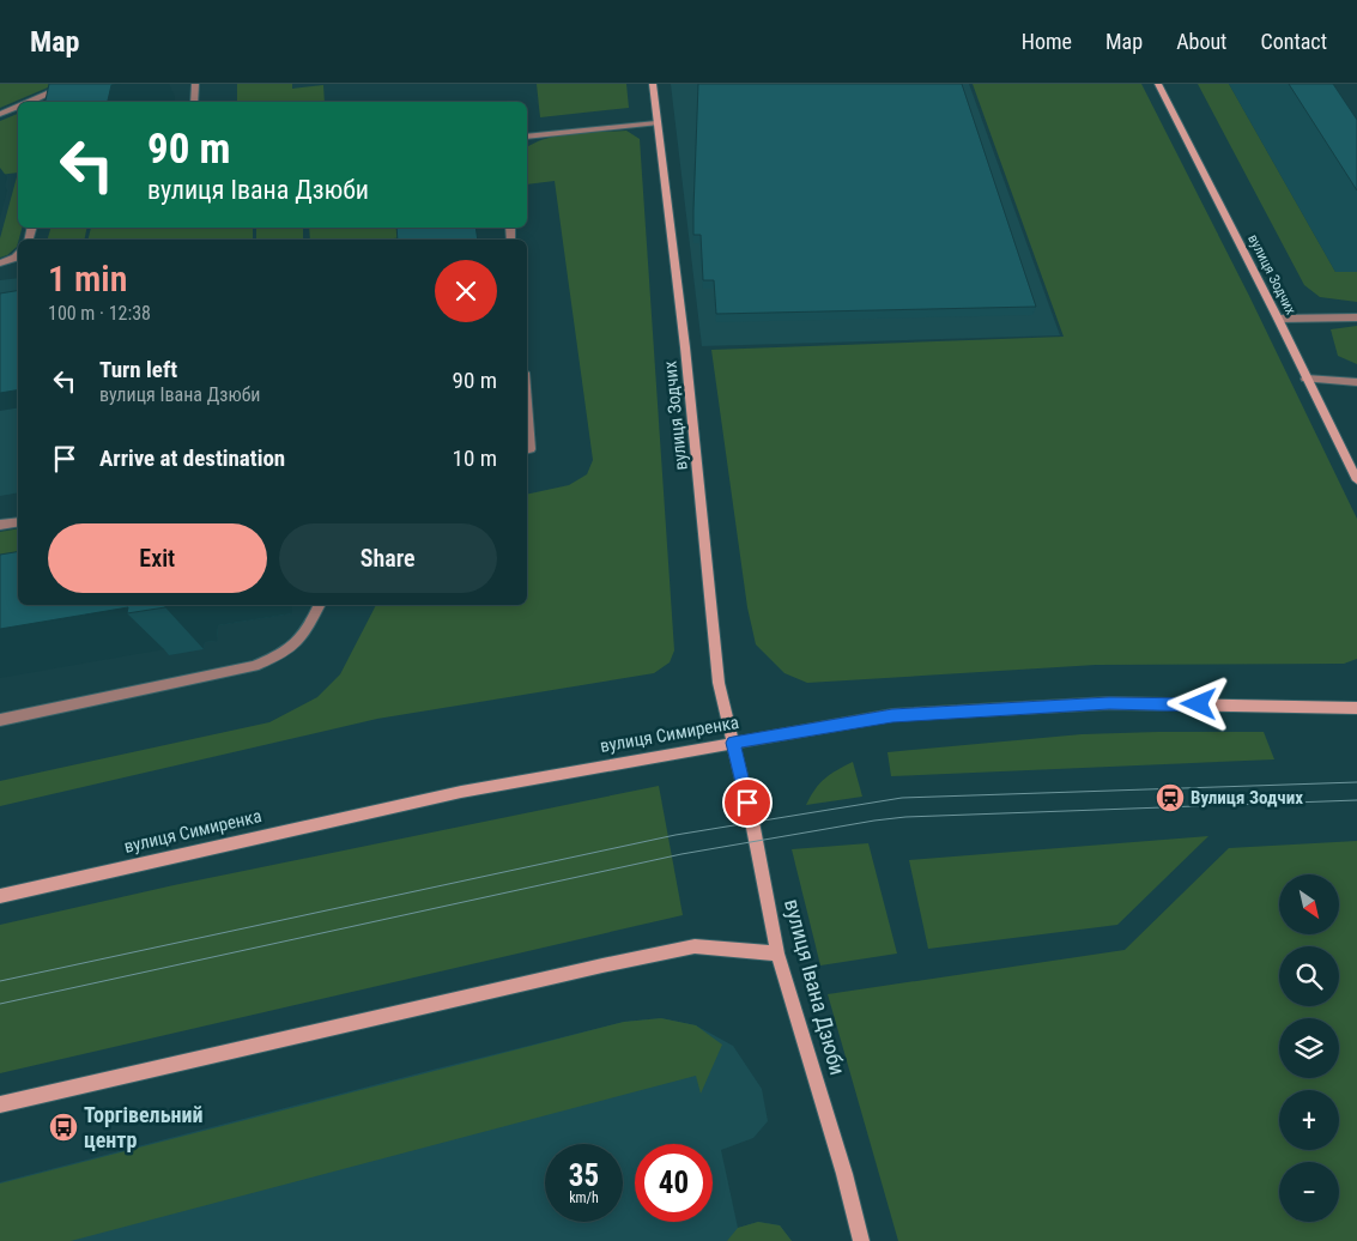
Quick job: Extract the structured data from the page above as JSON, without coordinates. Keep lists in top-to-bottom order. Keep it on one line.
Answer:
{"streets":{"main road":["вулиця Зодчих","вулиця Симиренка","вулиця Івана Дзюби"]},"crossings":[["вулиця Зодчих","вулиця Симиренка"],["вулиця Зодчих","вулиця Івана Дзюби"],["вулиця Симиренка","вулиця Івана Дзюби"]],"places":{"station":["Вулиця Зодчих"],"bus stop":["Торгівельний центр"]},"north":"bottom right","page":{"header":"Map","nav":["Home","Map","About","Contact"],"turn":["90 m","вулиця Івана Дзюби"],"heading":["1 min","100 m · 12:38"],"list":[{"name":"Turn left","note":"вулиця Івана Дзюби","value":"90 m"},{"name":"Arrive at destination","value":"10 m"}],"buttons":["Exit","Share"],"map_buttons":["+","−"],"speed":"35 km/h","limit":"40"}}
